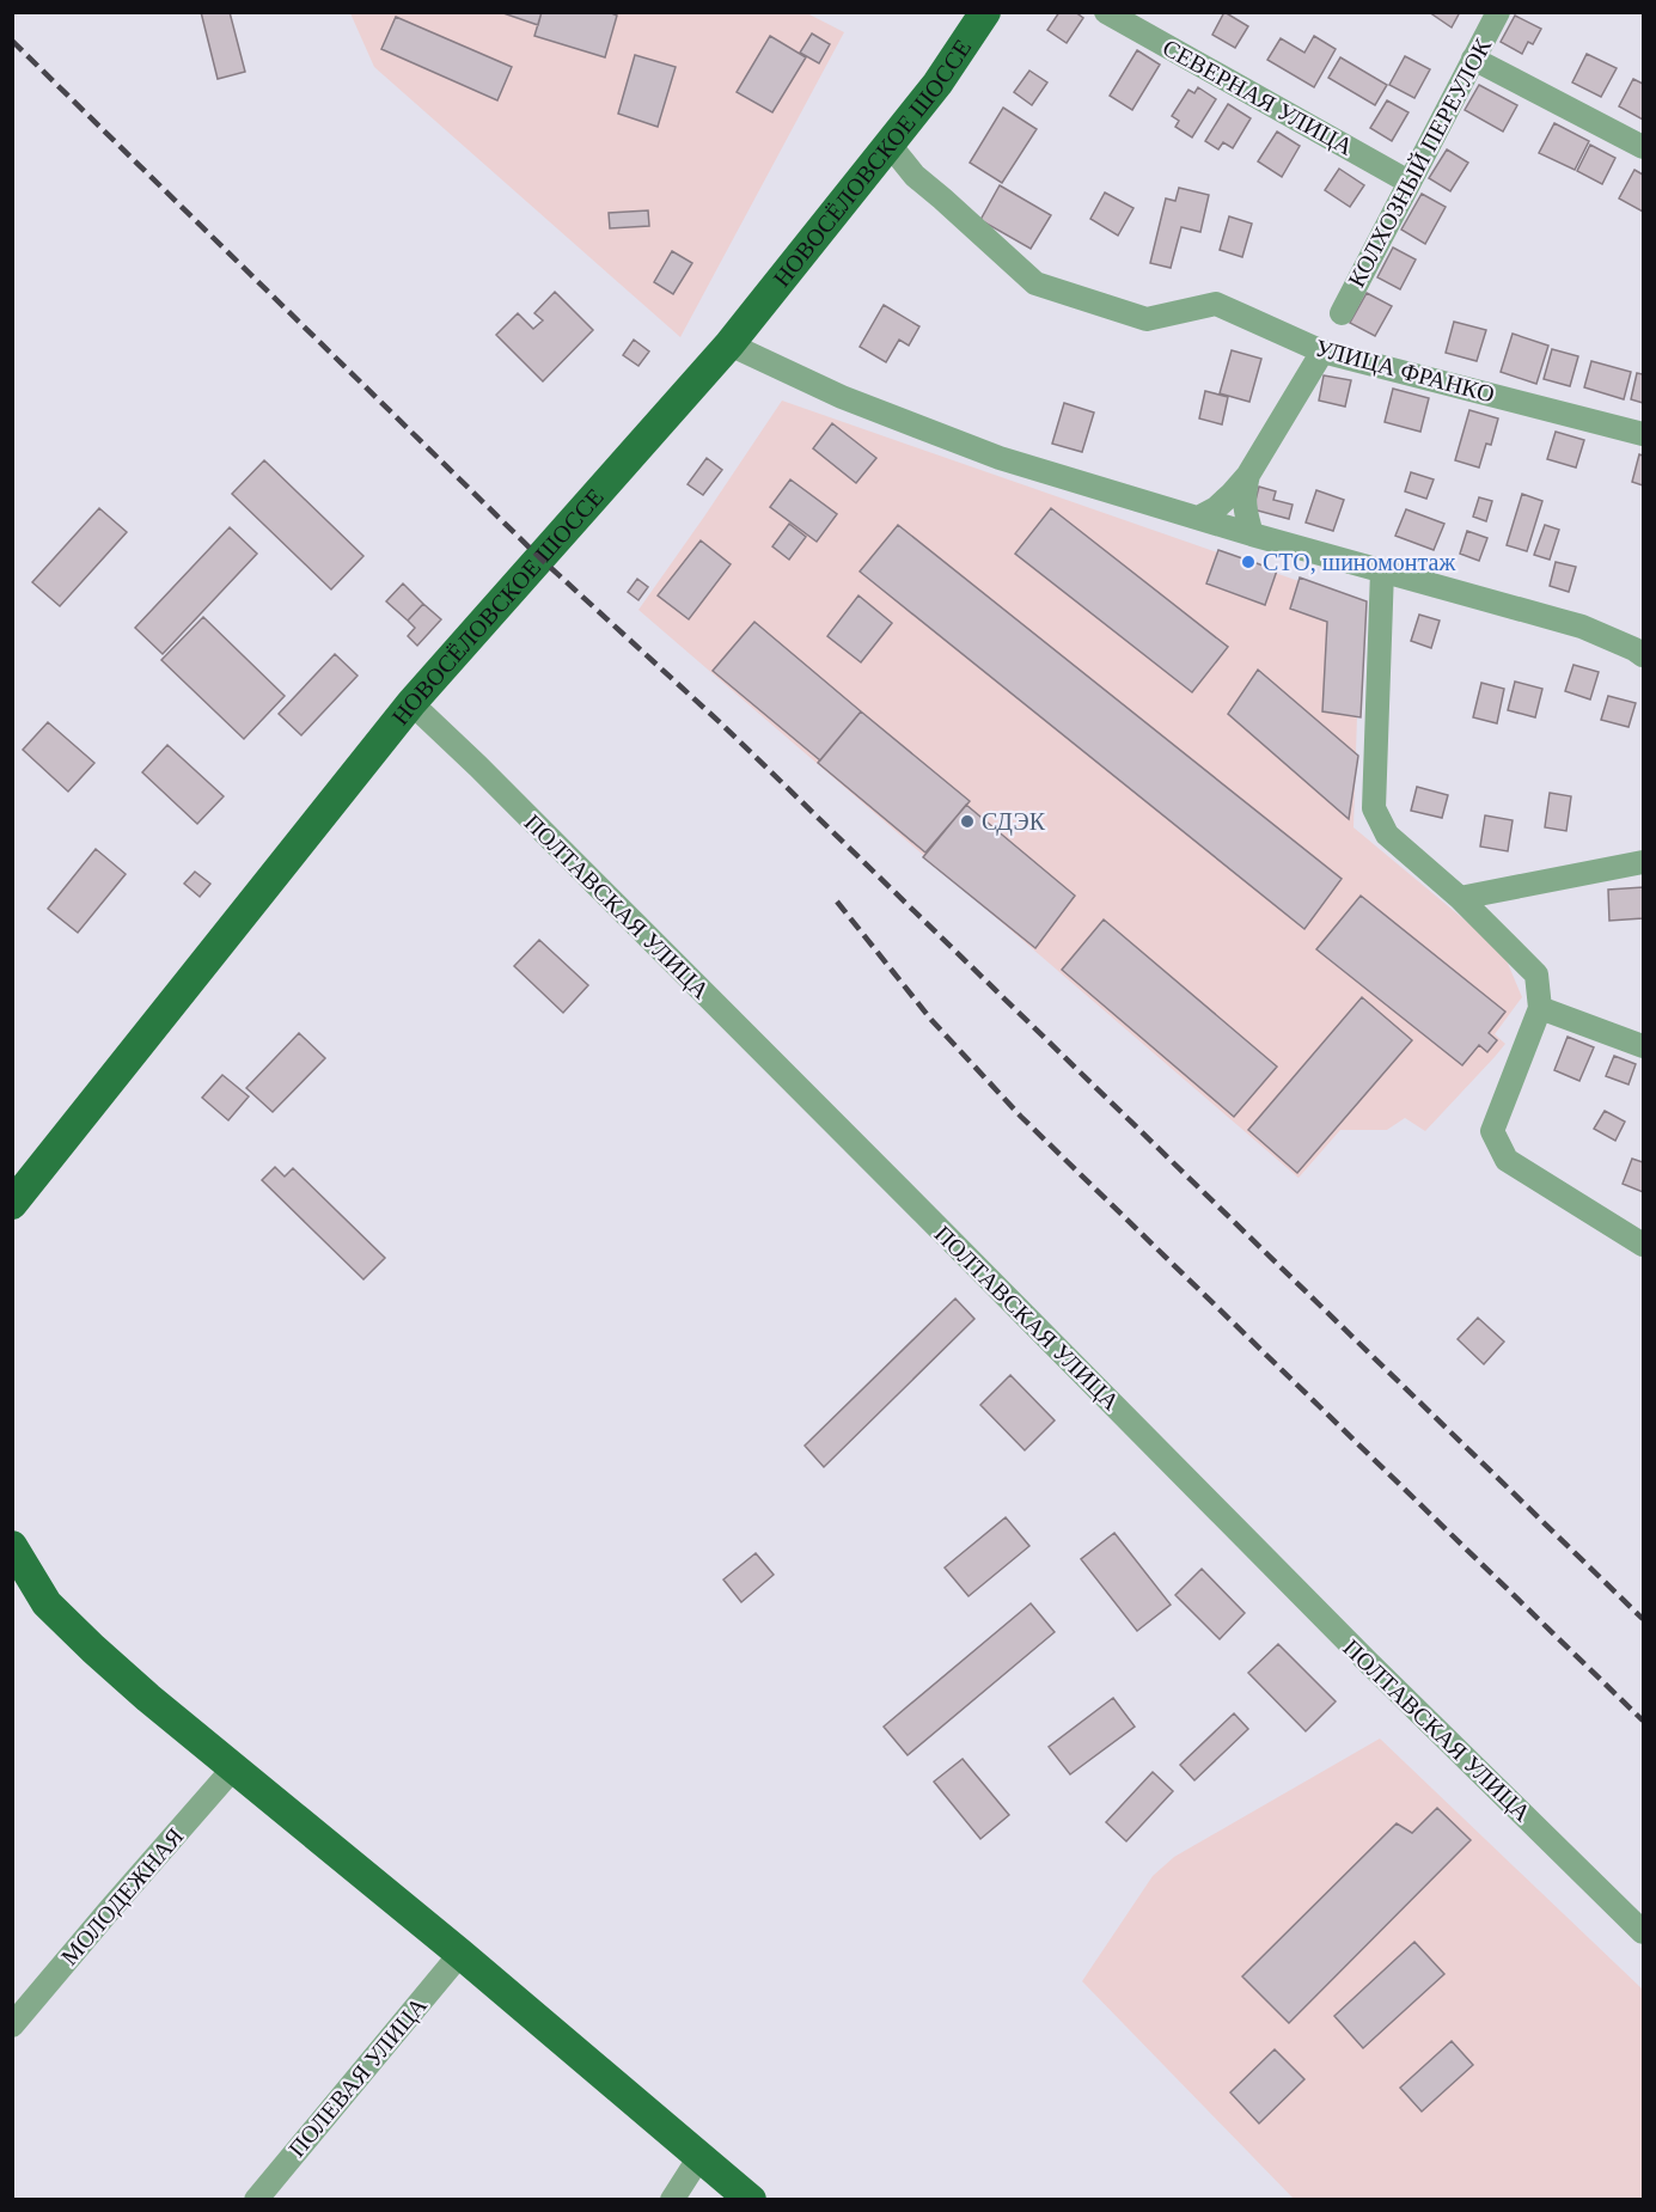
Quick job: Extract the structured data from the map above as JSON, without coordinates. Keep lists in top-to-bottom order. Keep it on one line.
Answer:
{"streets":{"main road":["НОВОСЁЛОВСКОЕ ШОССЕ"],"street":["СЕВЕРНАЯ УЛИЦА","КОЛХОЗНЫЙ ПЕРЕУЛОК","УЛИЦА ФРАНКО","ПОЛТАВСКАЯ УЛИЦА","МОЛОДЕЖНАЯ","ПОЛЕВАЯ УЛИЦА"]},"crossings":[["СЕВЕРНАЯ УЛИЦА","КОЛХОЗНЫЙ ПЕРЕУЛОК"],["НОВОСЁЛОВСКОЕ ШОССЕ","УЛИЦА ФРАНКО"],["НОВОСЁЛОВСКОЕ ШОССЕ","ПОЛТАВСКАЯ УЛИЦА"]],"places":["СТО, шиномонтаж","СДЭК"]}
